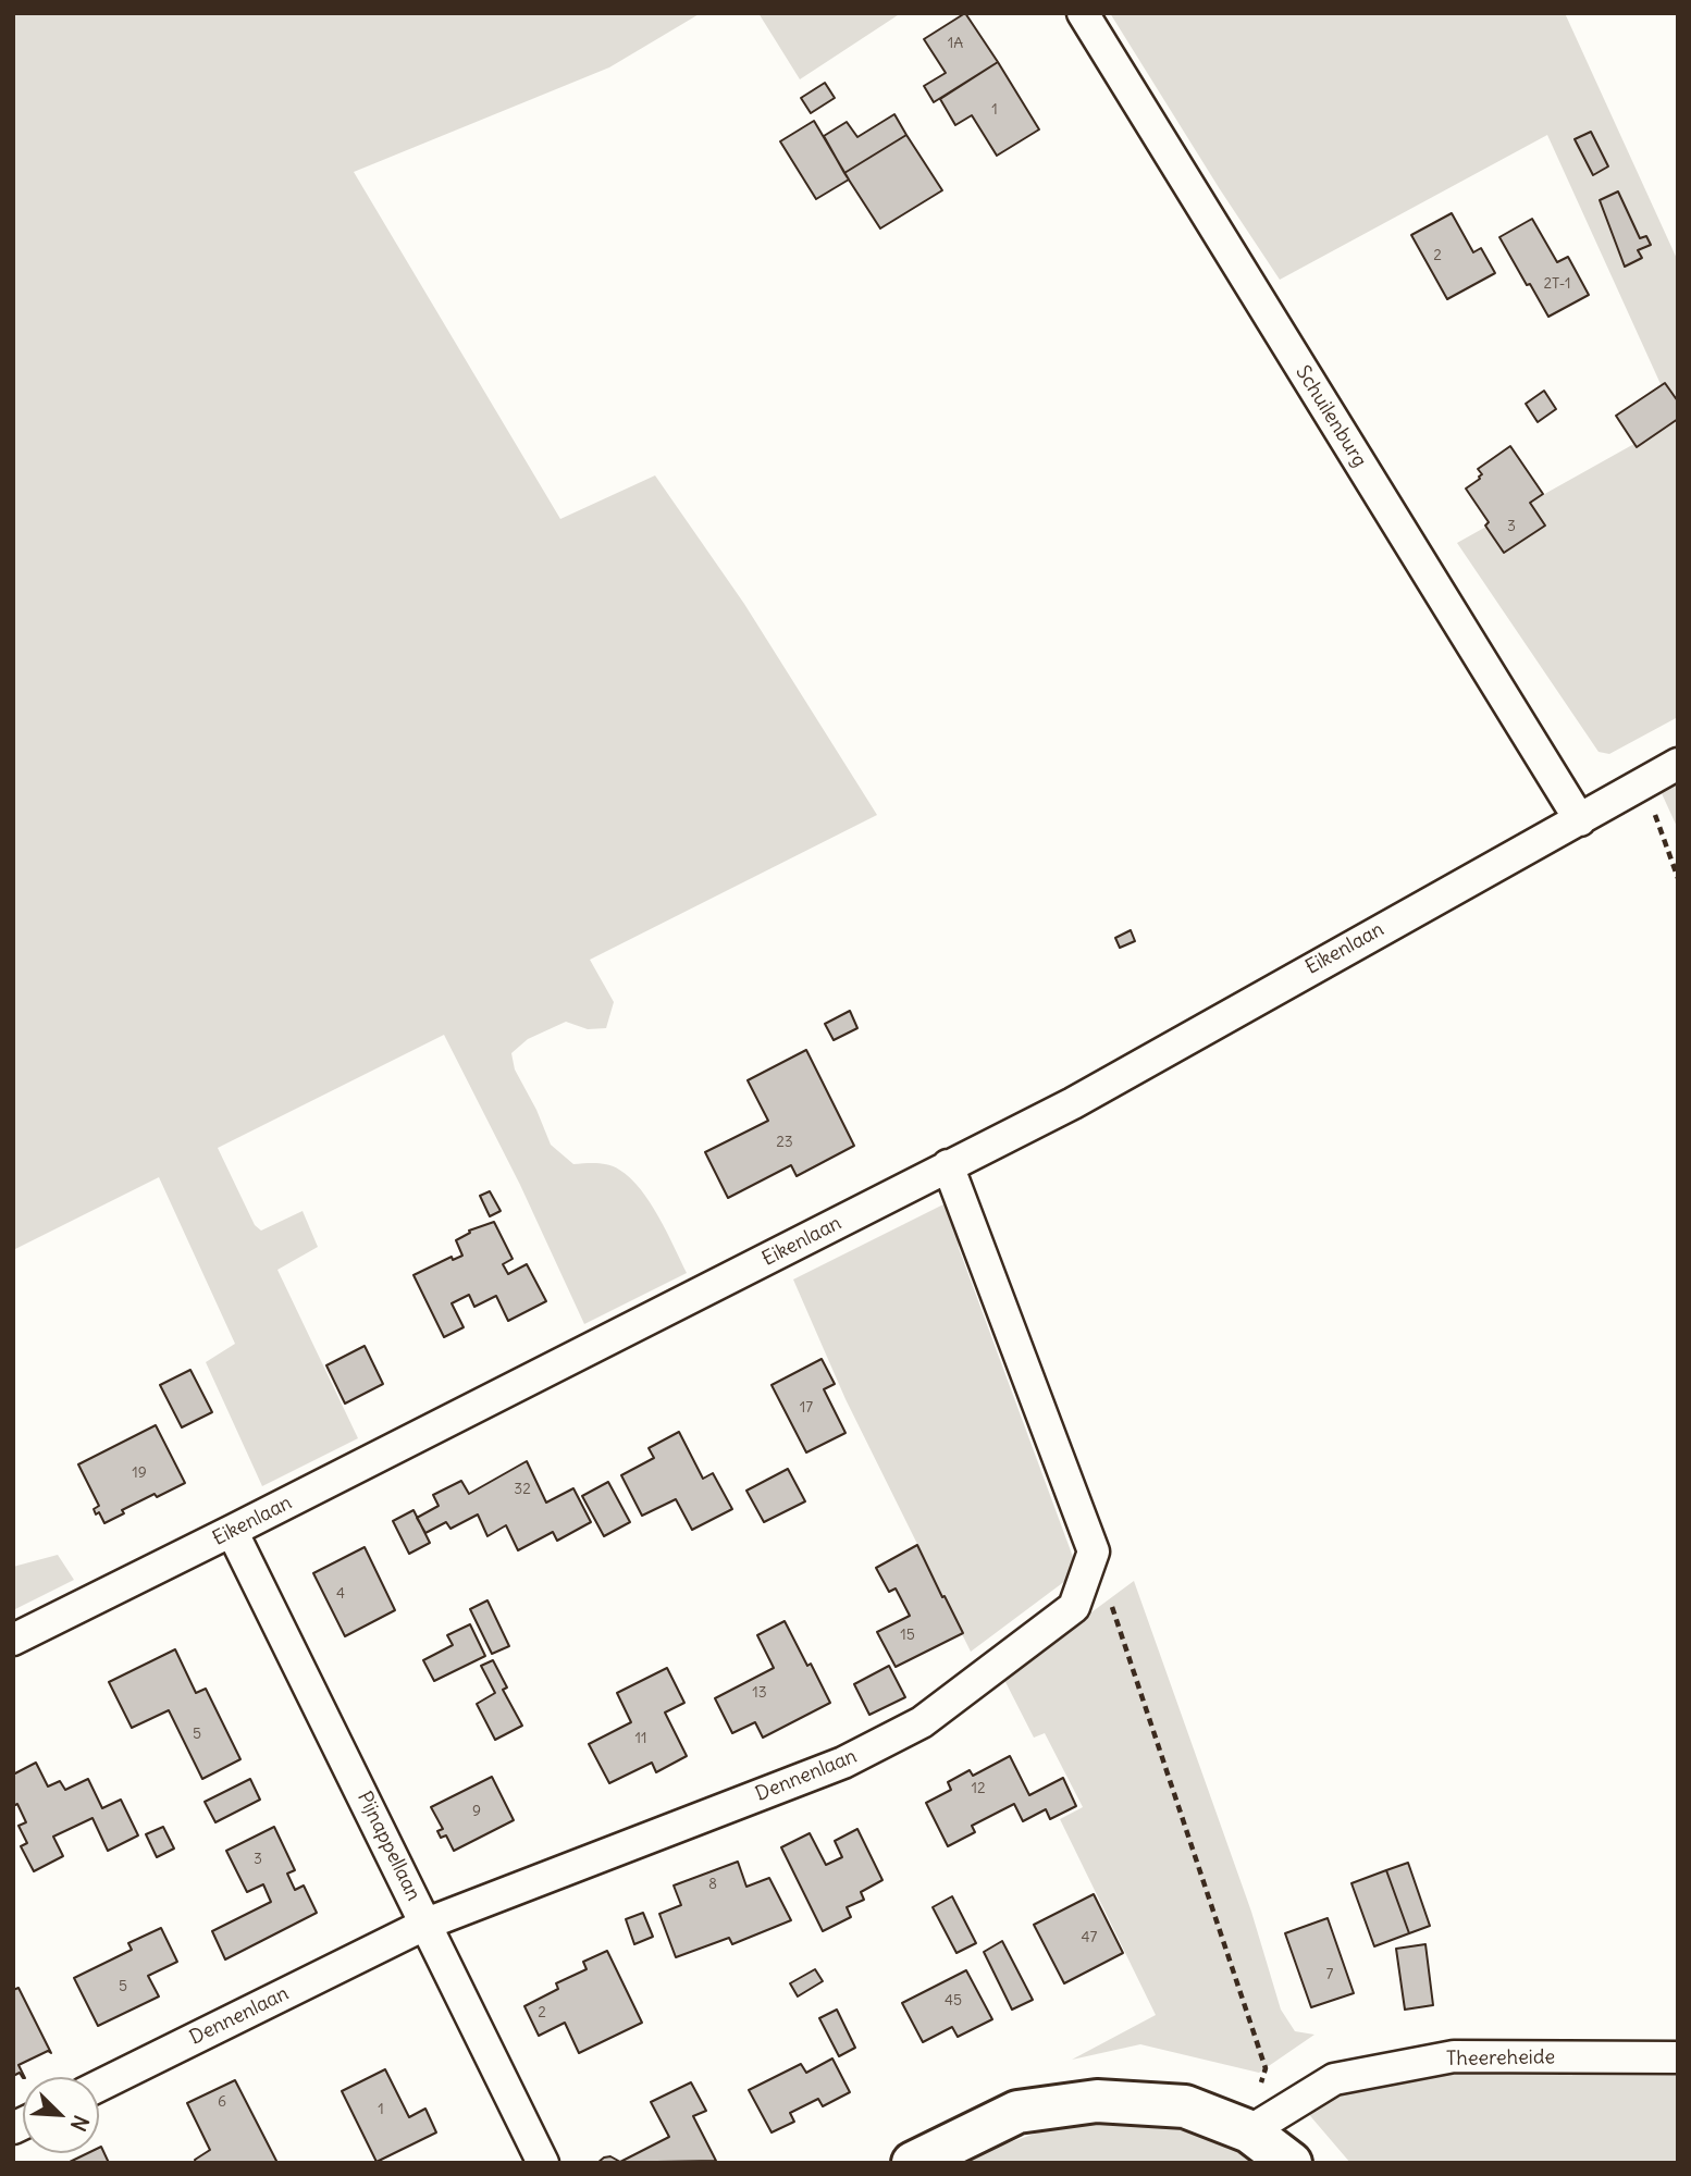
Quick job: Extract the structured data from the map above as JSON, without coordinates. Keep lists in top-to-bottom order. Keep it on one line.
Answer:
{"streets":{"street":["Schuilenburg","Eikenlaan","Dennenlaan","Pijnappellaan","Theereheide"]},"crossings":[["Schuilenburg","Eikenlaan"],["Eikenlaan","Pijnappellaan"],["Dennenlaan","Pijnappellaan"]],"house_numbers":["1A","1","2","2T-1","3","23","17","19","32","4","15","13","5","11","12","9","3","8","47","7","5","45","2","6","1"],"north":"bottom right"}
